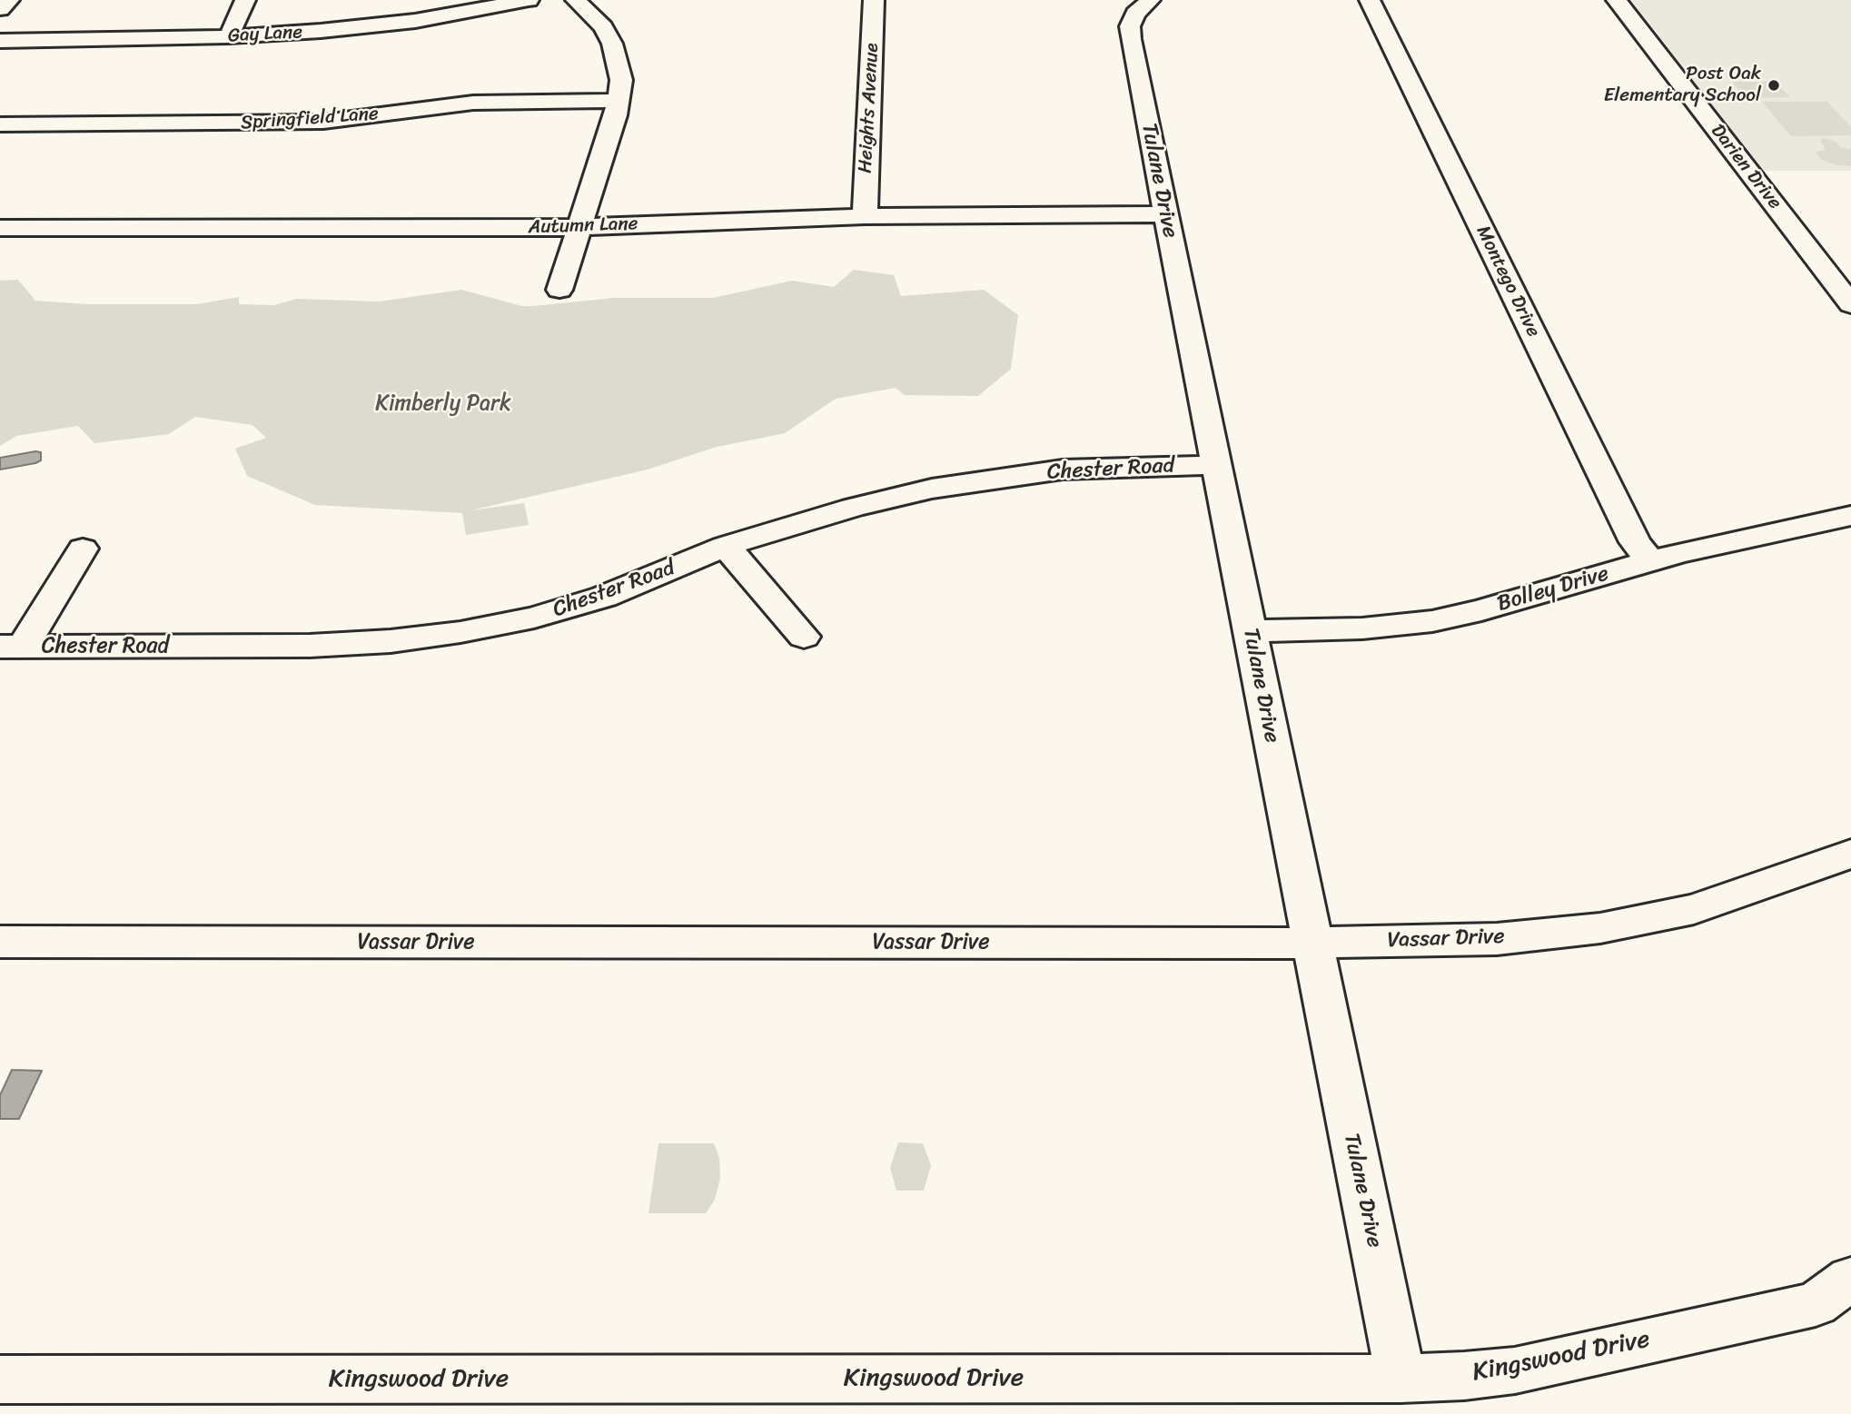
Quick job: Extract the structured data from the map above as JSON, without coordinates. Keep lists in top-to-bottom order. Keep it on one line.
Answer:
{"streets":{"street":["Gay Lane","Heights Avenue","Springfield Lane","Darien Drive","Tulane Drive","Autumn Lane","Montego Drive","Chester Road","Bolley Drive","Vassar Drive","Kingswood Drive"]},"crossings":[["Heights Avenue","Autumn Lane"],["Tulane Drive","Autumn Lane"],["Tulane Drive","Chester Road"],["Tulane Drive","Bolley Drive"],["Tulane Drive","Vassar Drive"],["Tulane Drive","Kingswood Drive"],["Montego Drive","Bolley Drive"]],"parks":["Kimberly Park"],"places":["Post Oak Elementary School"]}
